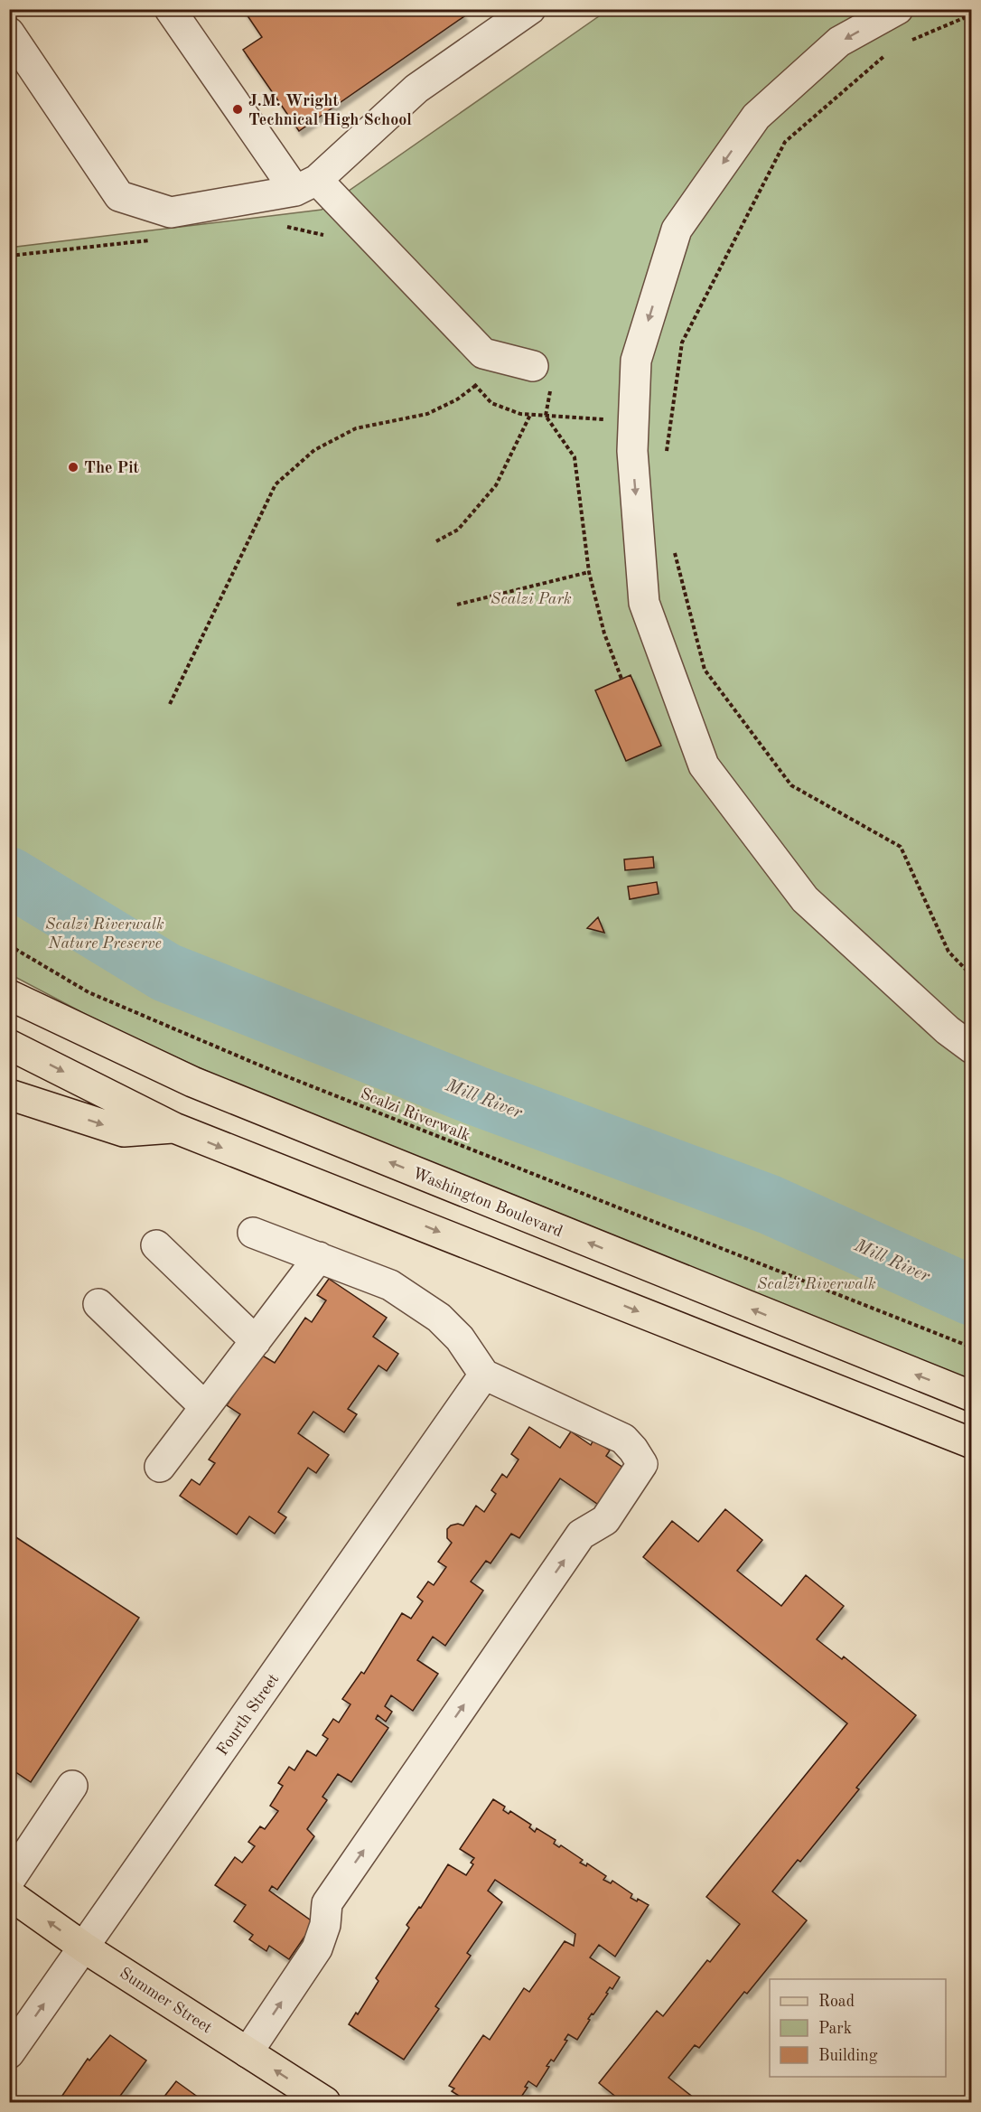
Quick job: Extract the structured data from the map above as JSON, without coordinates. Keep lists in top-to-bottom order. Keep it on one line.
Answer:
{"streets":{"main road":["Washington Boulevard","Summer Street"],"street":["Fourth Street"],"path":["Scalzi Riverwalk"]},"crossings":[["Fourth Street","Summer Street"]],"one_way":["Summer Street"],"water":["Mill River"],"parks":["Scalzi Park","Scalzi Riverwalk Nature Preserve","Scalzi Riverwalk"],"places":["J.M. Wright Technical High School","The Pit"],"legend":["Road","Park","Building"]}
